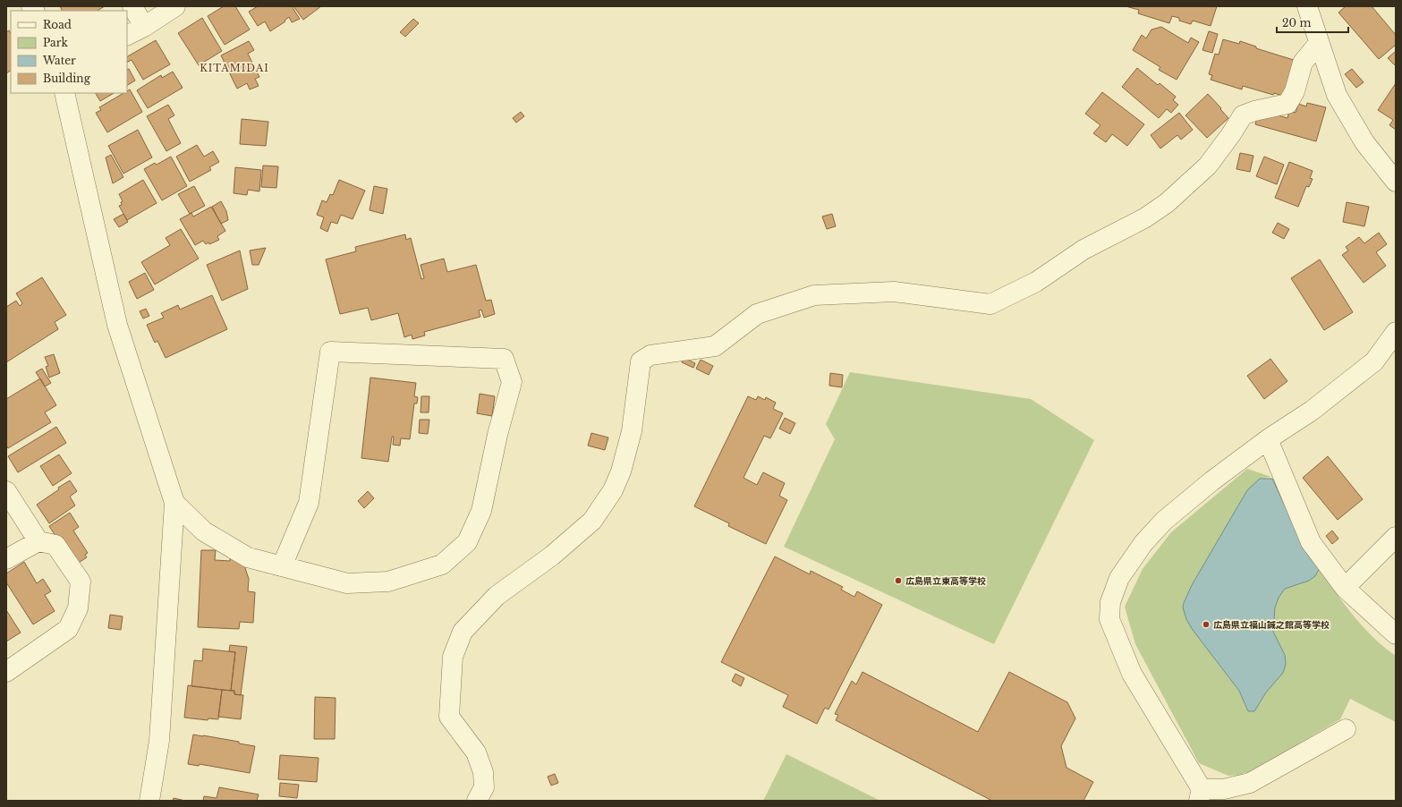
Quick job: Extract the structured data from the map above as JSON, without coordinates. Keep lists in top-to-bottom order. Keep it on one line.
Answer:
{"districts":["KITAMIDAI"],"places":["広島県立東高等学校","広島県立福山誠之館高等学校"],"legend":["Road","Park","Water","Building"],"scale_bar":"20 m"}
